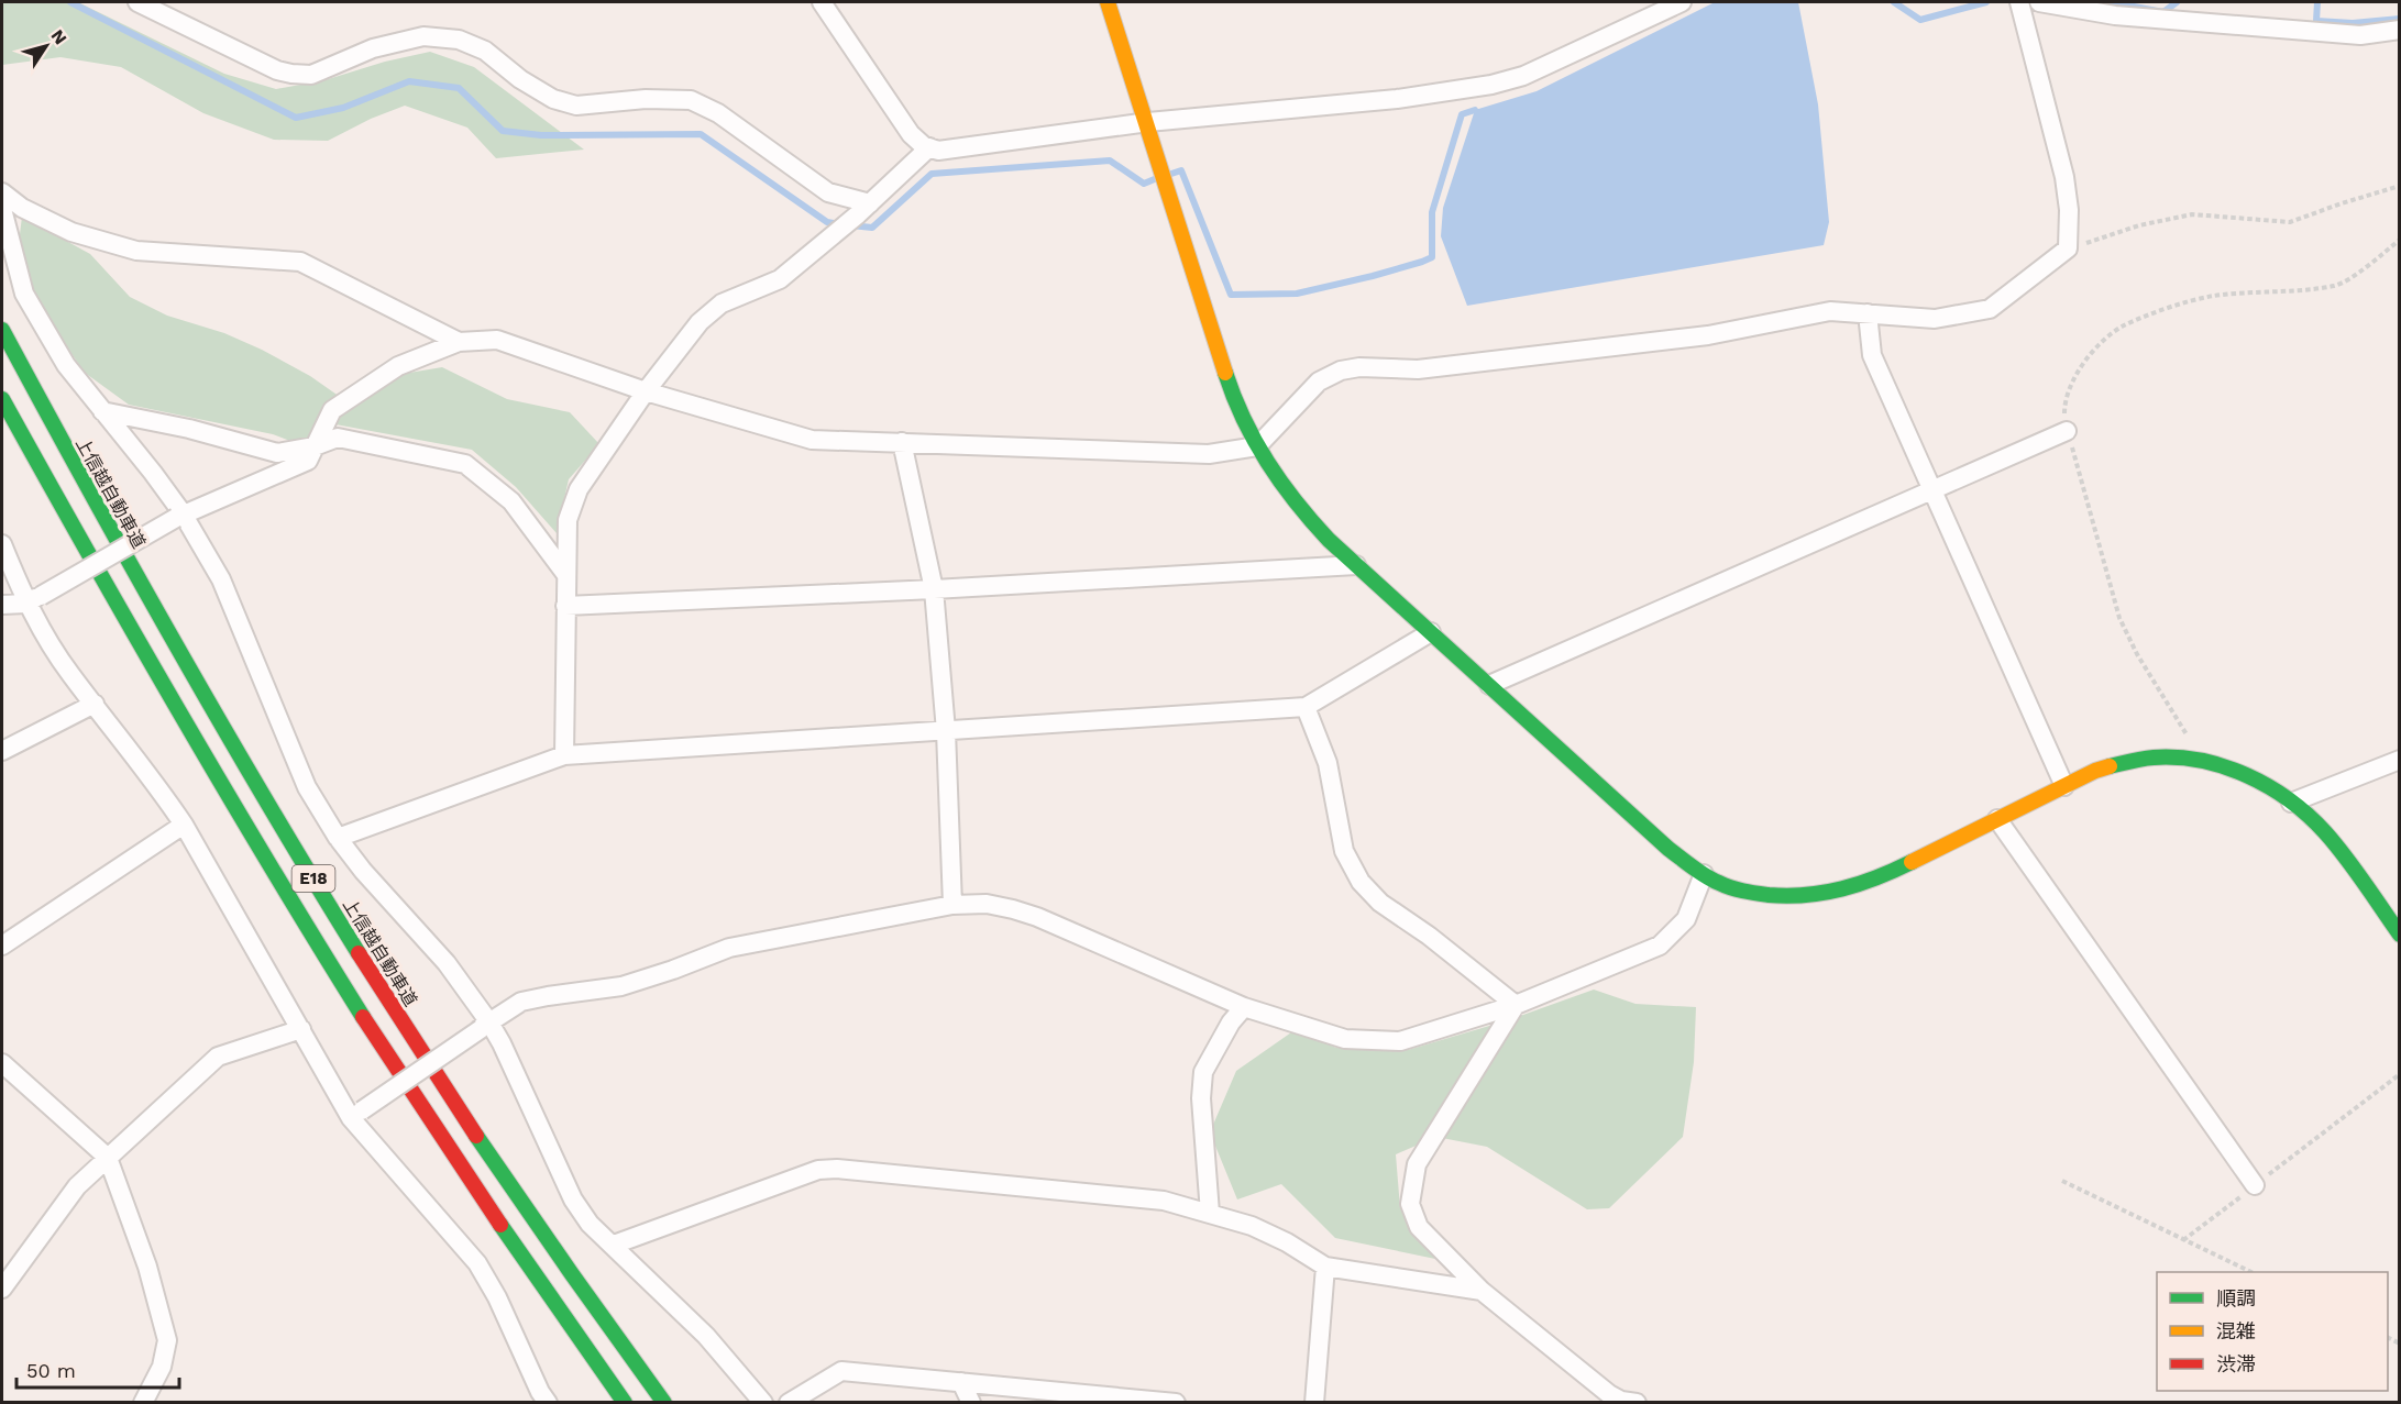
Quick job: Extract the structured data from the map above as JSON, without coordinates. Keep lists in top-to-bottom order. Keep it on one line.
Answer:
{"streets":{"main road":["上信越自動車道","E18"]},"legend":["順調","混雑","渋滞"],"scale_bar":"50 m","north":"top right"}
